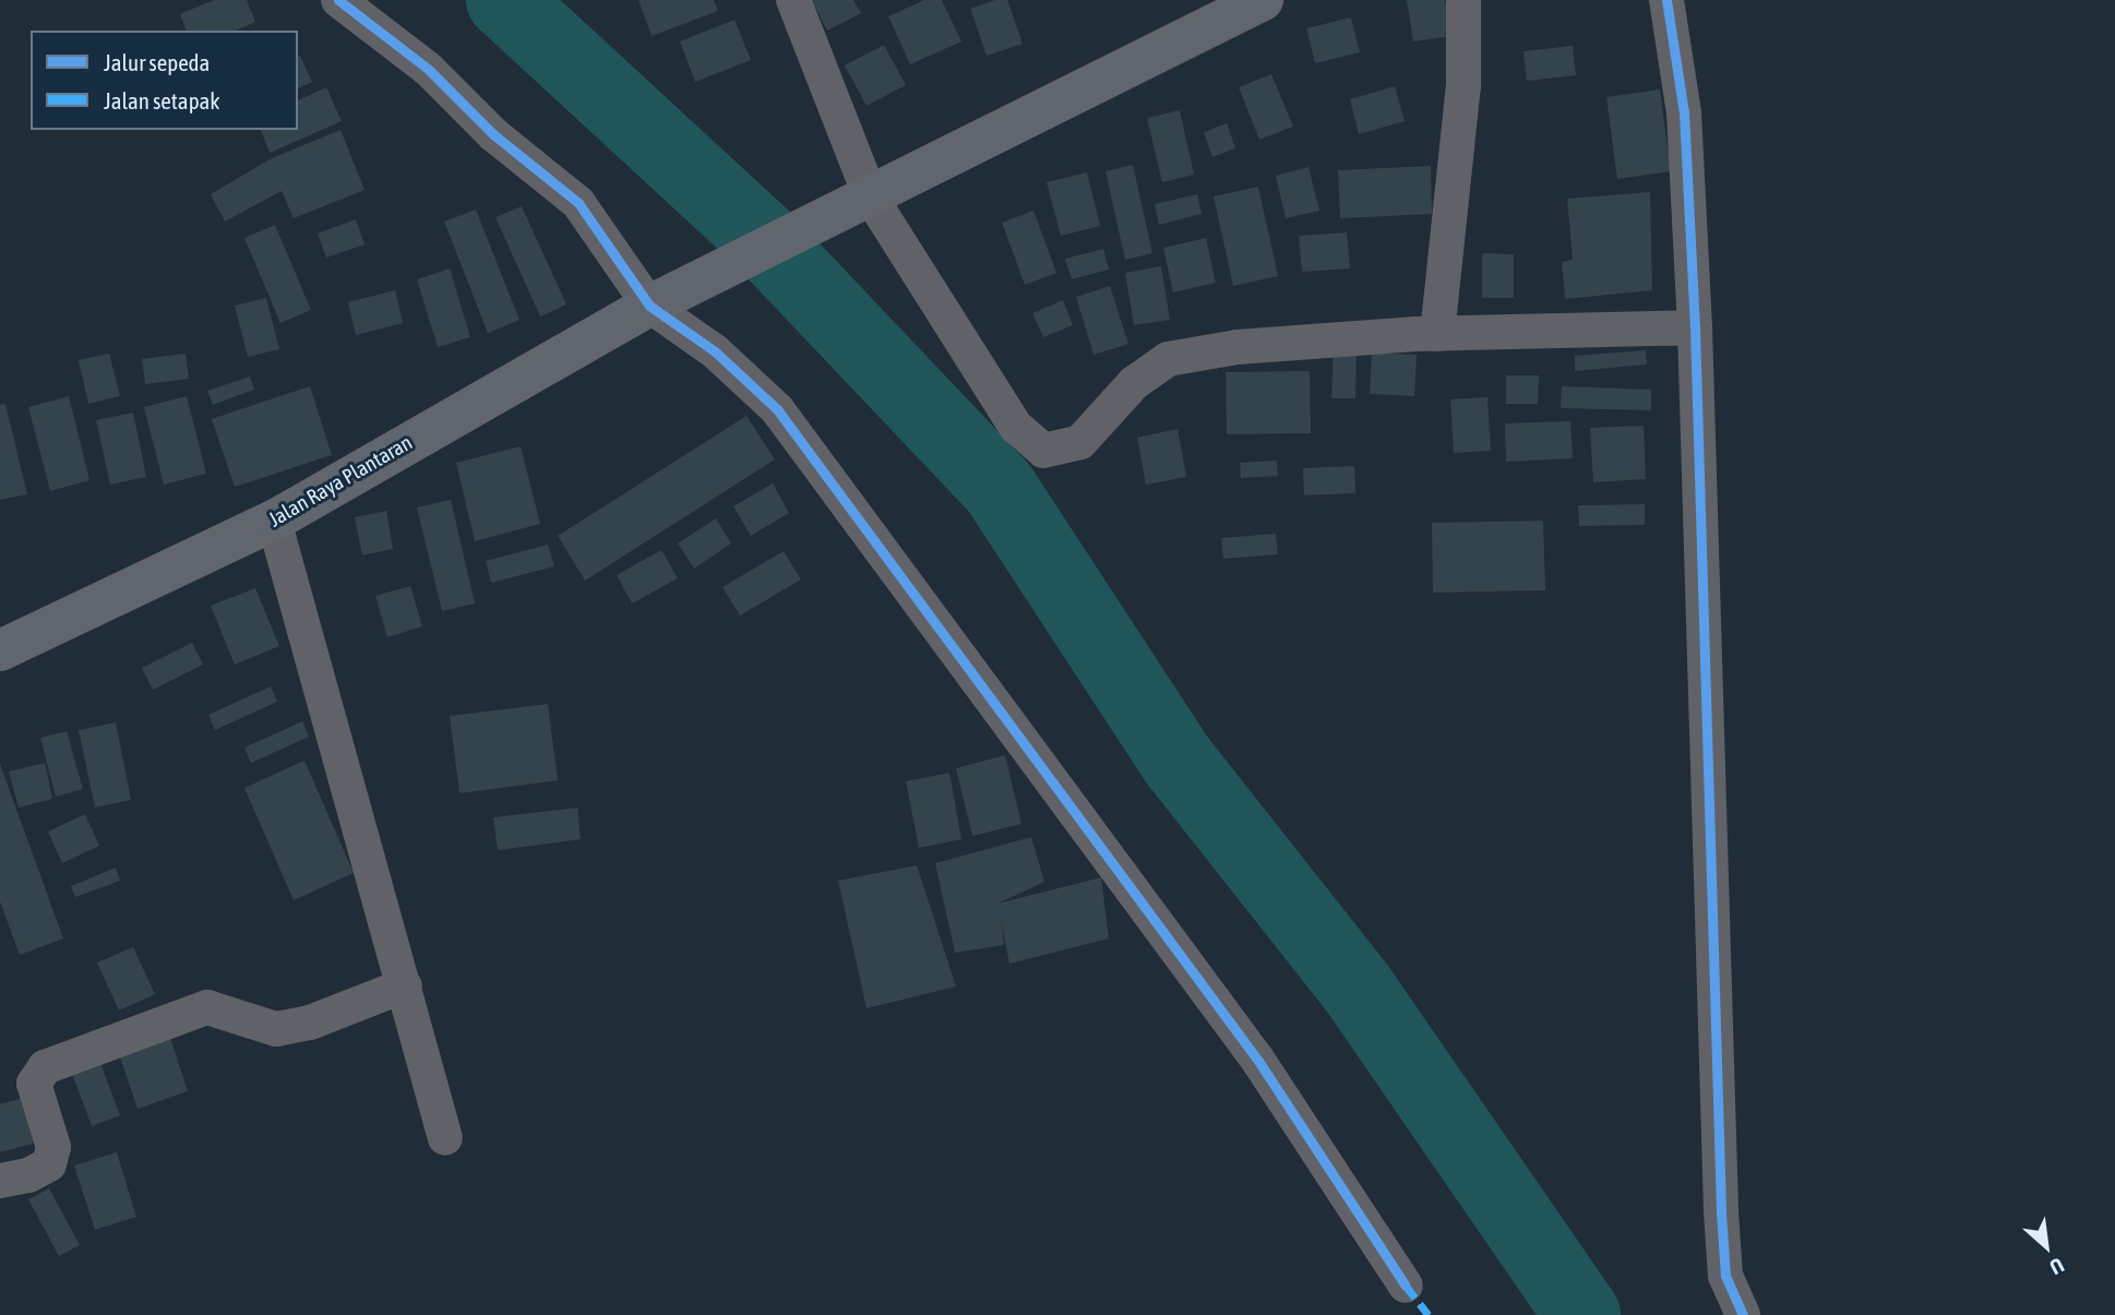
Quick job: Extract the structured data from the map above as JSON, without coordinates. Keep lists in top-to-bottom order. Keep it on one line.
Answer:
{"streets":{"main road":["Jalan Raya Plantaran"]},"legend":["Jalur sepeda","Jalan setapak"],"north":"bottom right"}
